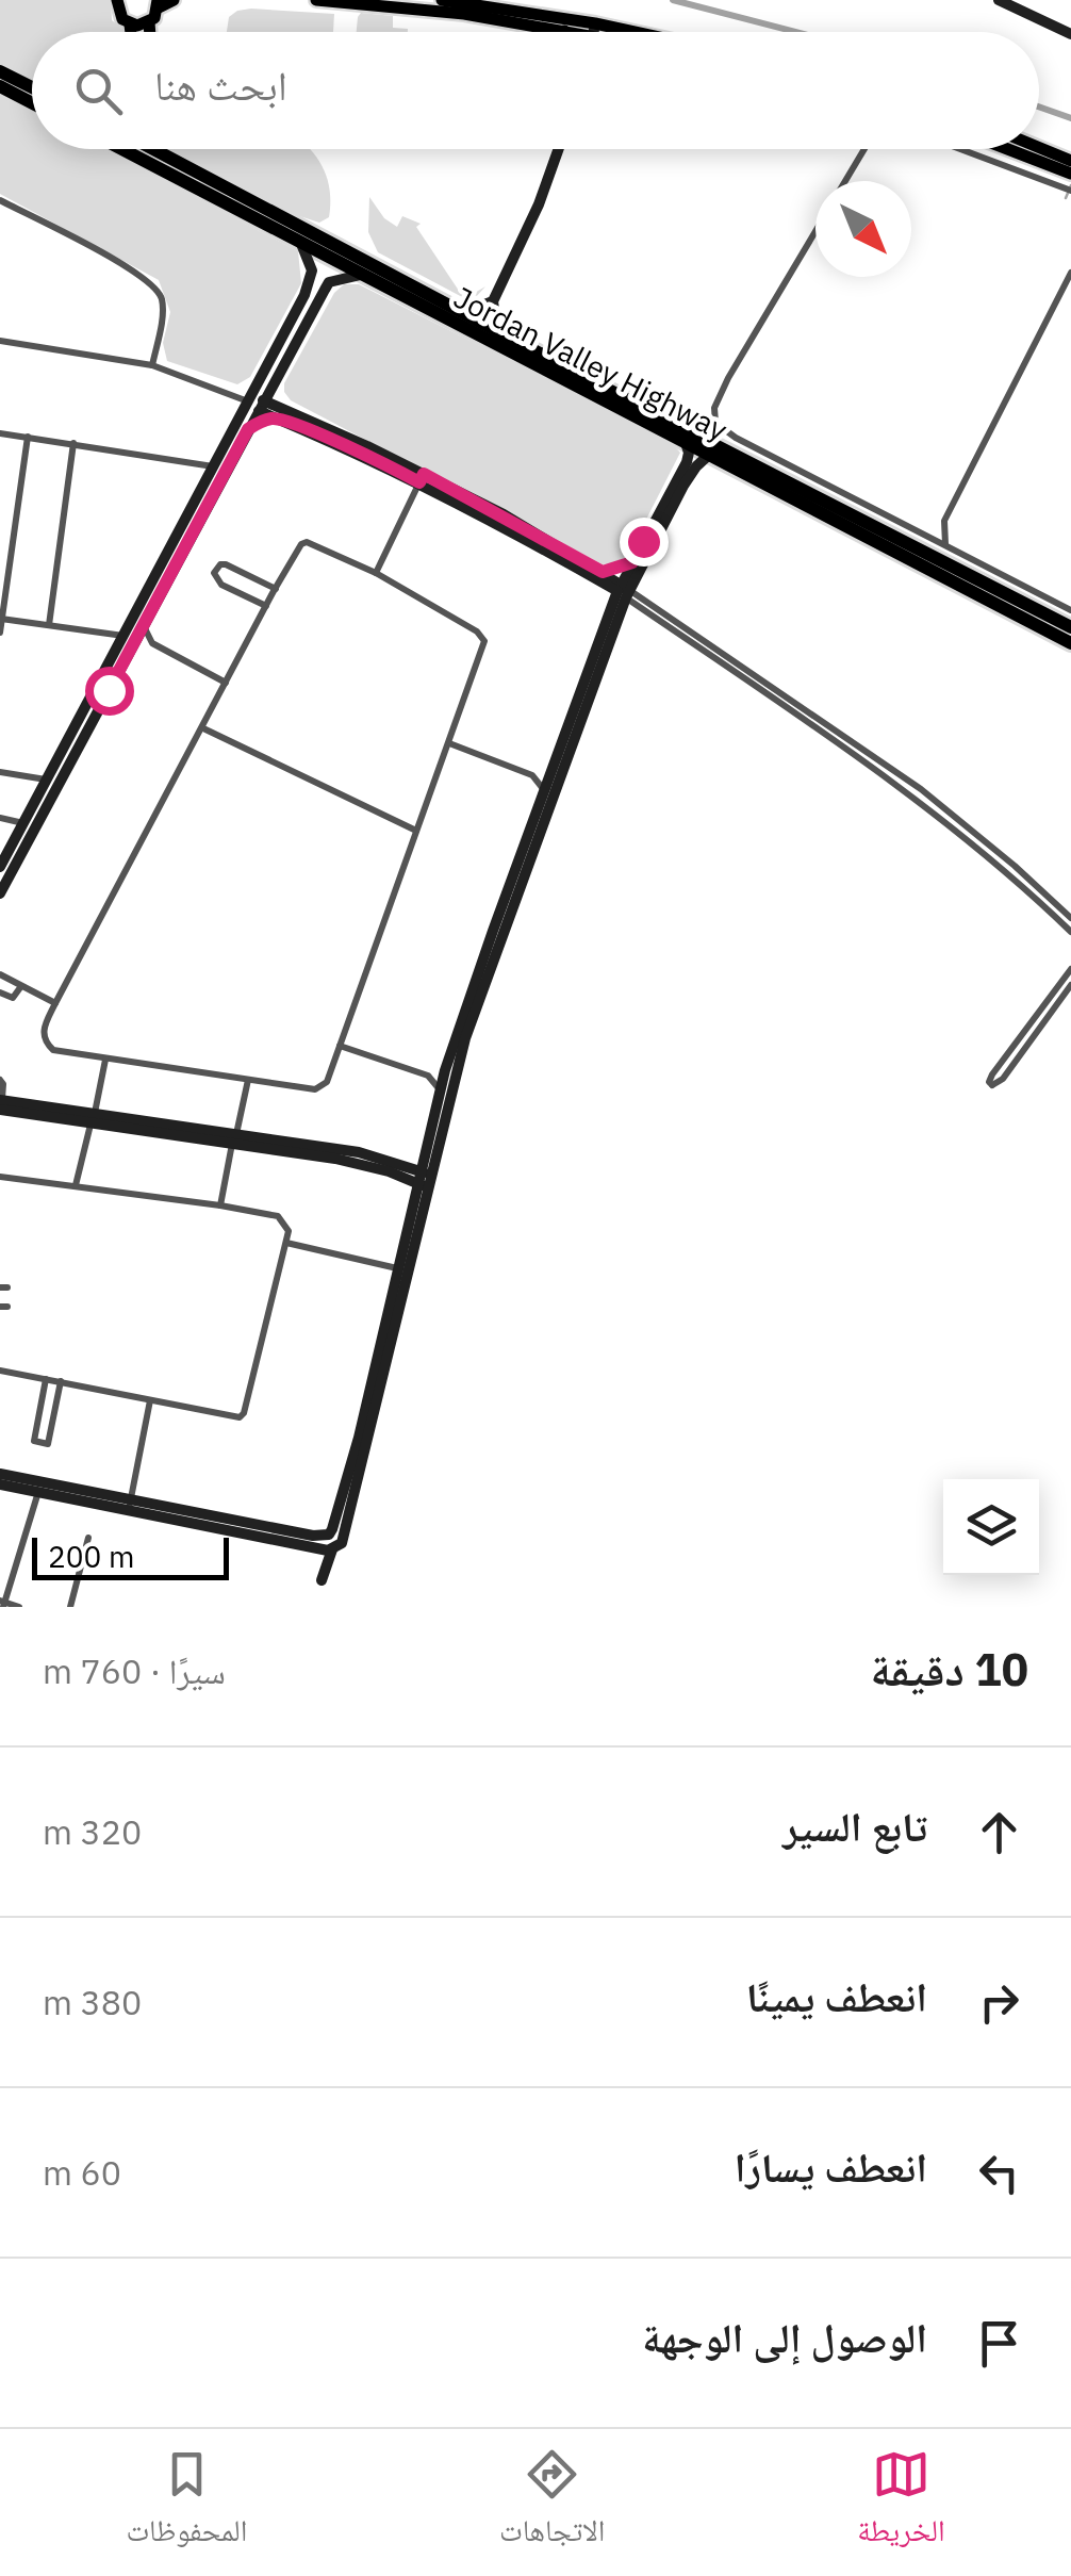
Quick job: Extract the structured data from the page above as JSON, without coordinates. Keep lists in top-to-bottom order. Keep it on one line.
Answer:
{"streets":{"highway":["Jordan Valley Highway"]},"scale_bar":"200 m","north":"bottom right","page":{"search":"ابحث هنا","scale":"200 m","heading":["10 دقيقة","سيرًا · 760 m"],"list":[["تابع السير","320 m"],["انعطف يمينًا","380 m"],["انعطف يسارًا","60 m"],"الوصول إلى الوجهة"],"nav":["الخريطة","الاتجاهات","المحفوظات"]}}
